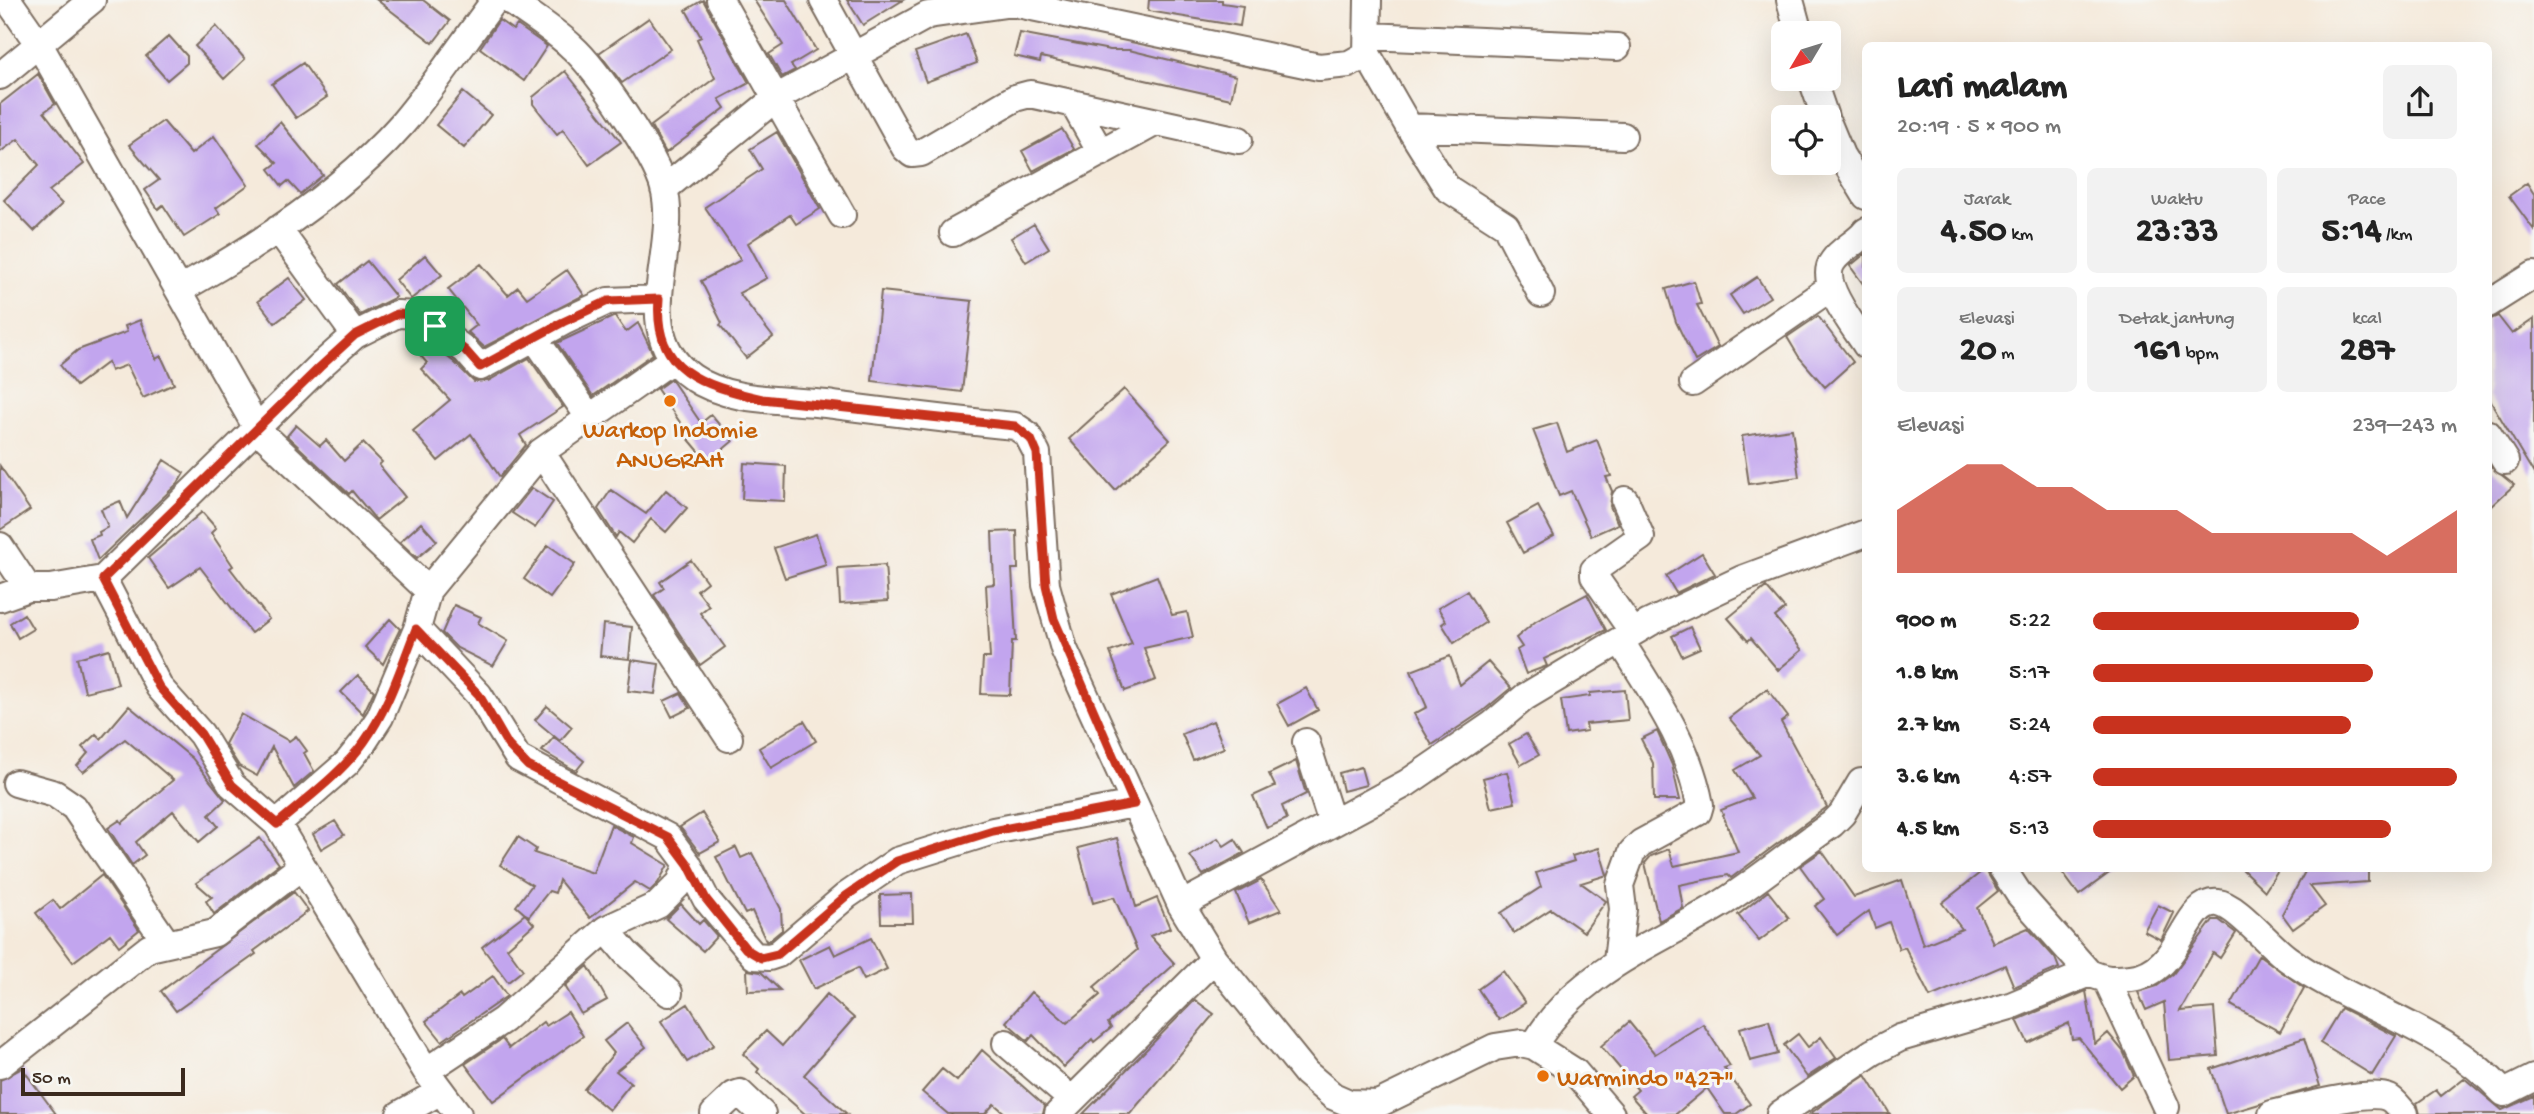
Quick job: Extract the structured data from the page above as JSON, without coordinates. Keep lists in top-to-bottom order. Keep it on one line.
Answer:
{"places":["Warkop Indomie ANUGRAH","Warmindo \"427\""],"scale_bar":"50 m","north":"bottom left","page":{"heading":["Lari malam","20:19 · 5 × 900 m"],"stats":[["Jarak","4.50 km"],["Waktu","23:33"],["Pace","5:14 /km"],["Elevasi","20 m"],["Detak jantung","161 bpm"],["kcal","287"]],"chart":["Elevasi","239–243 m"],"list":[{"name":"900 m","note":"5:22"},{"name":"1.8 km","note":"5:17"},{"name":"2.7 km","note":"5:24"},{"name":"3.6 km","note":"4:57"},{"name":"4.5 km","note":"5:13"}],"scale":"50 m"}}
